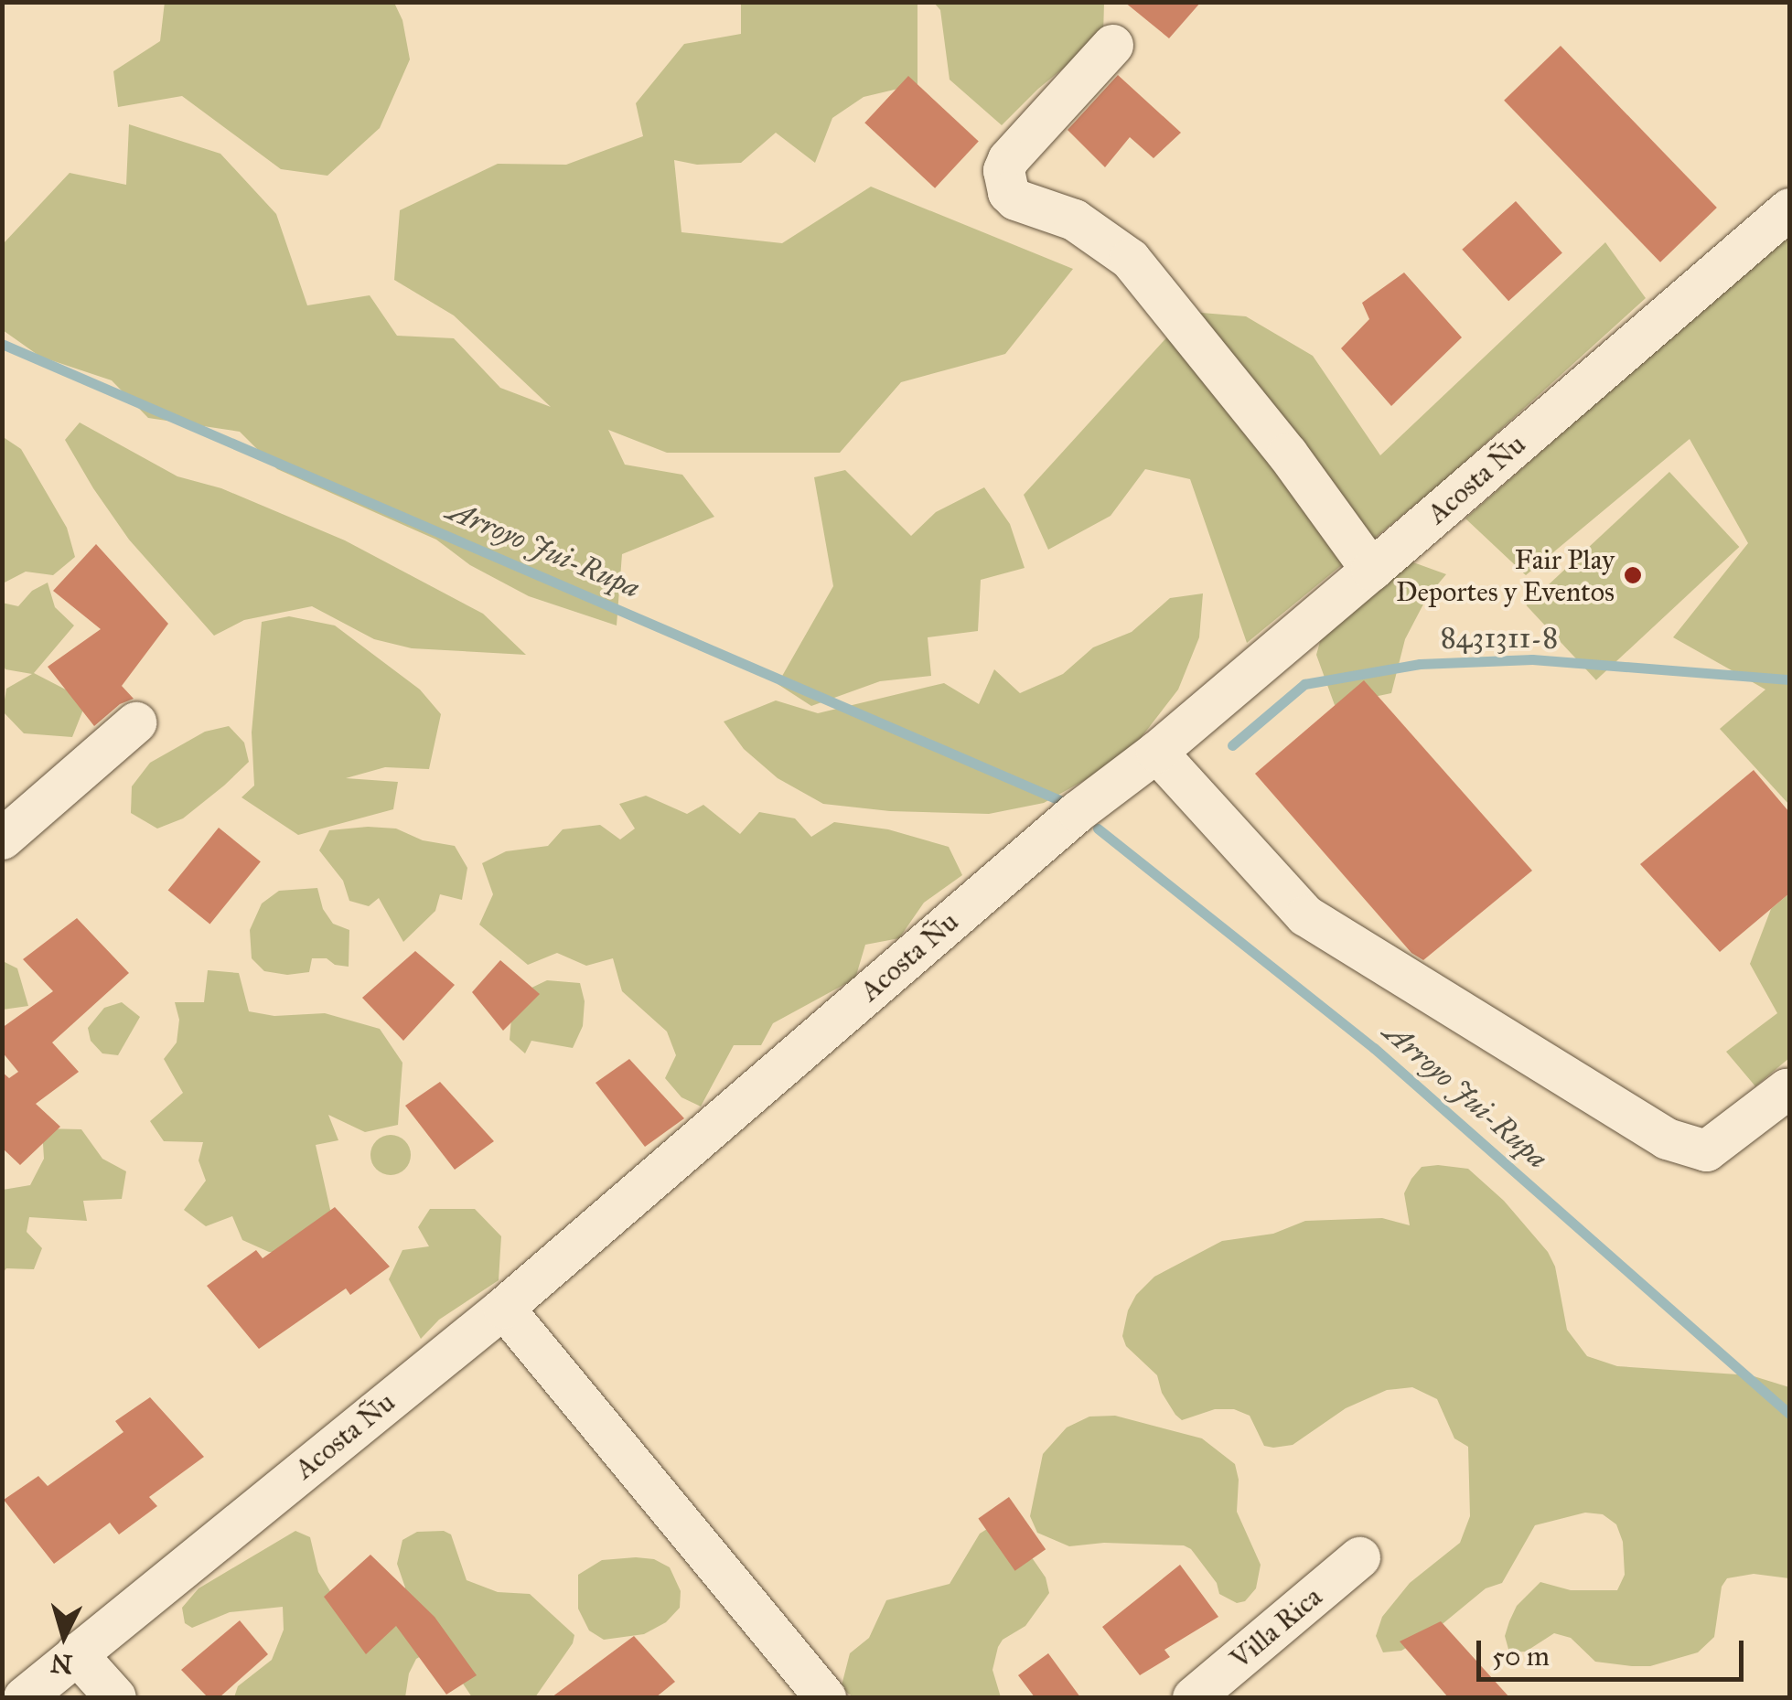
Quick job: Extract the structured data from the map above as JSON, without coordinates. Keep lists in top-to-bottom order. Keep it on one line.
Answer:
{"streets":{"street":["Acosta Ñu","Villa Rica"]},"water":["Arroyo Jui-Rupa","8431311-8"],"places":["Fair Play Deportes y Eventos"],"scale_bar":"50 m","north":"bottom"}
